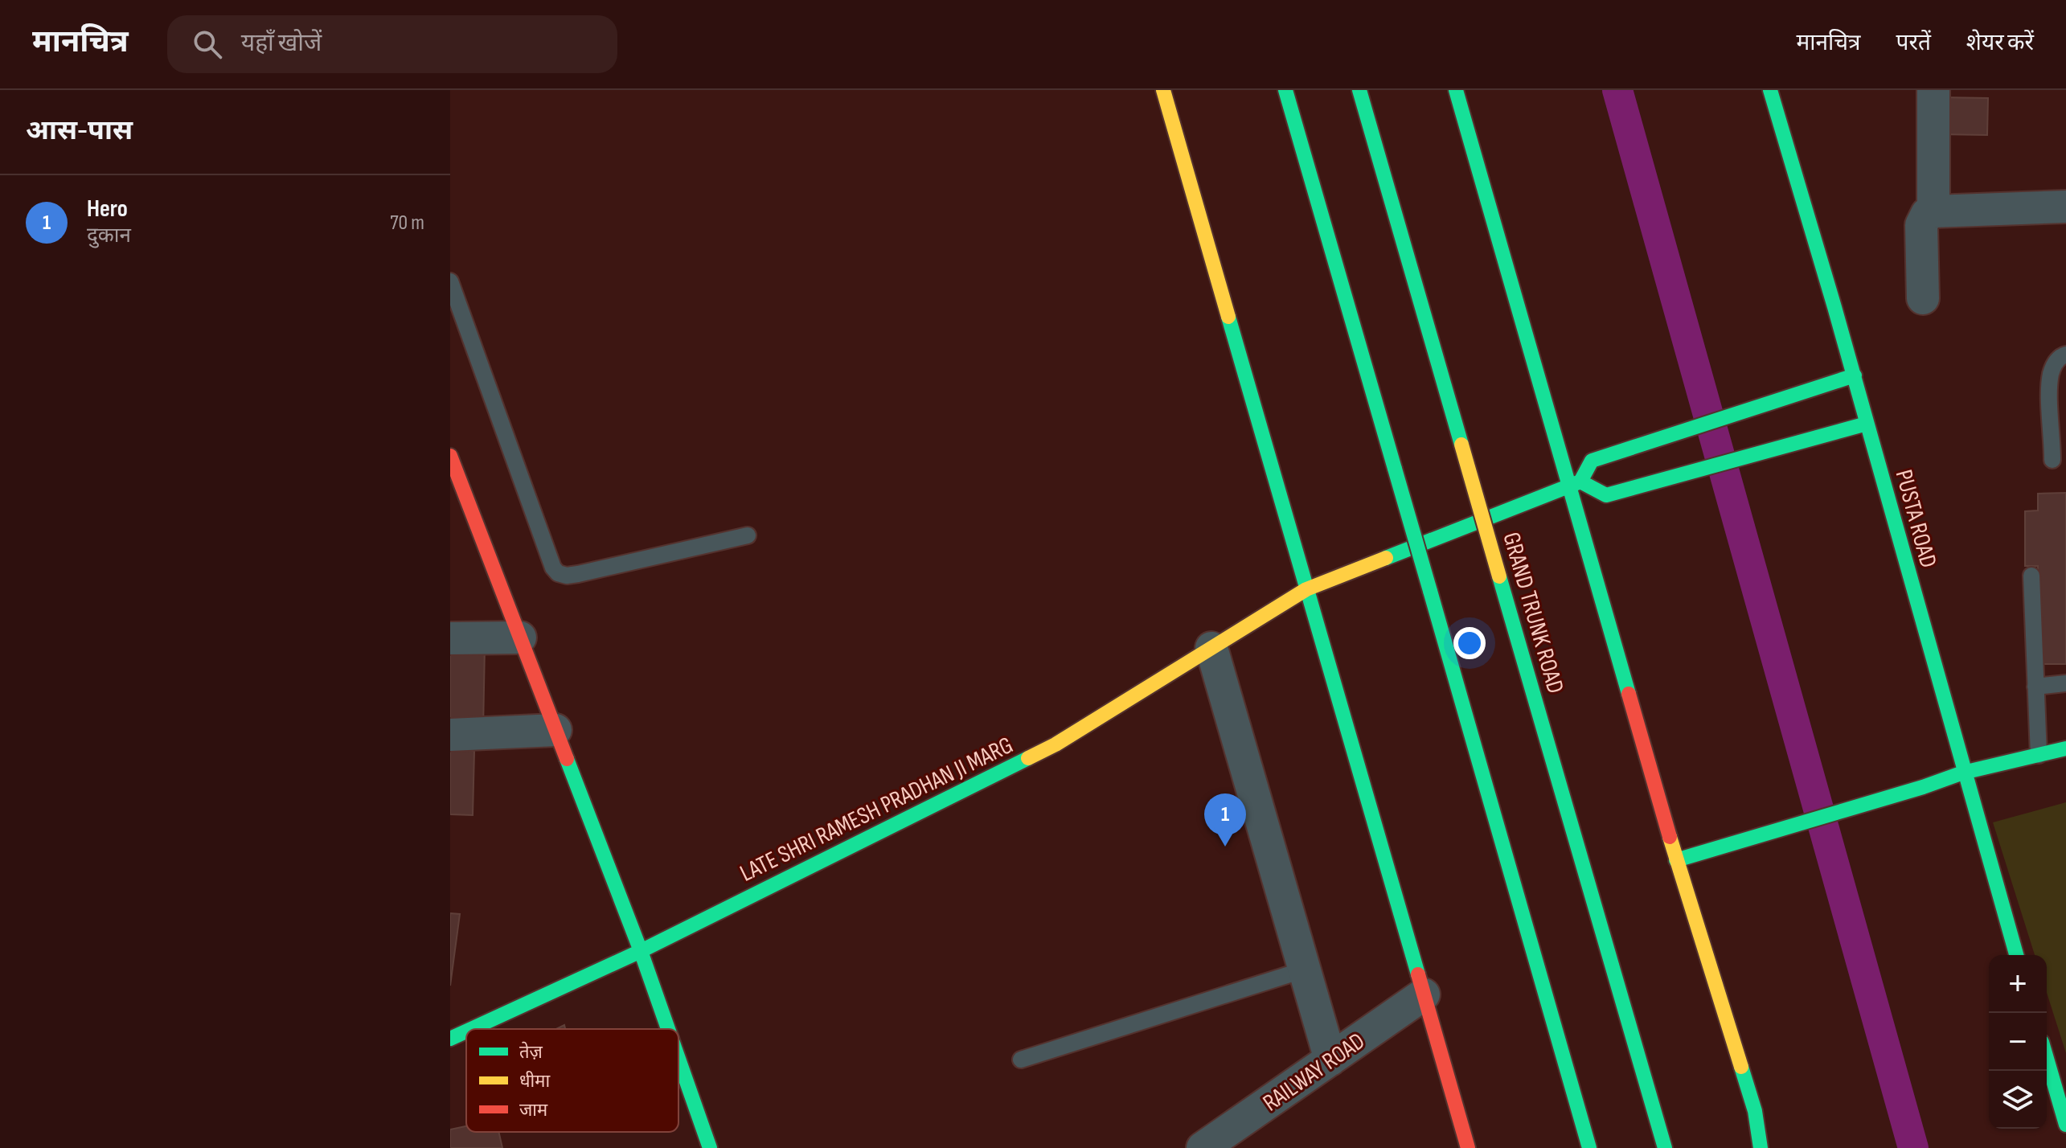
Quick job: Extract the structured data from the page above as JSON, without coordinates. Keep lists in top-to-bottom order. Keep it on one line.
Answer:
{"streets":{"main road":["PUSTA ROAD","GRAND TRUNK ROAD","LATE SHRI RAMESH PRADHAN JI MARG"],"street":["RAILWAY ROAD"]},"legend":["तेज़","धीमा","जाम"],"page":{"header":"मानचित्र","search":"यहाँ खोजें","nav":["मानचित्र","परतें","शेयर करें"],"heading":"आस-पास","list":[{"mark":"1","name":"Hero","note":"दुकान","value":"70 m"}],"pins":"1","map_buttons":["+","−"]}}
